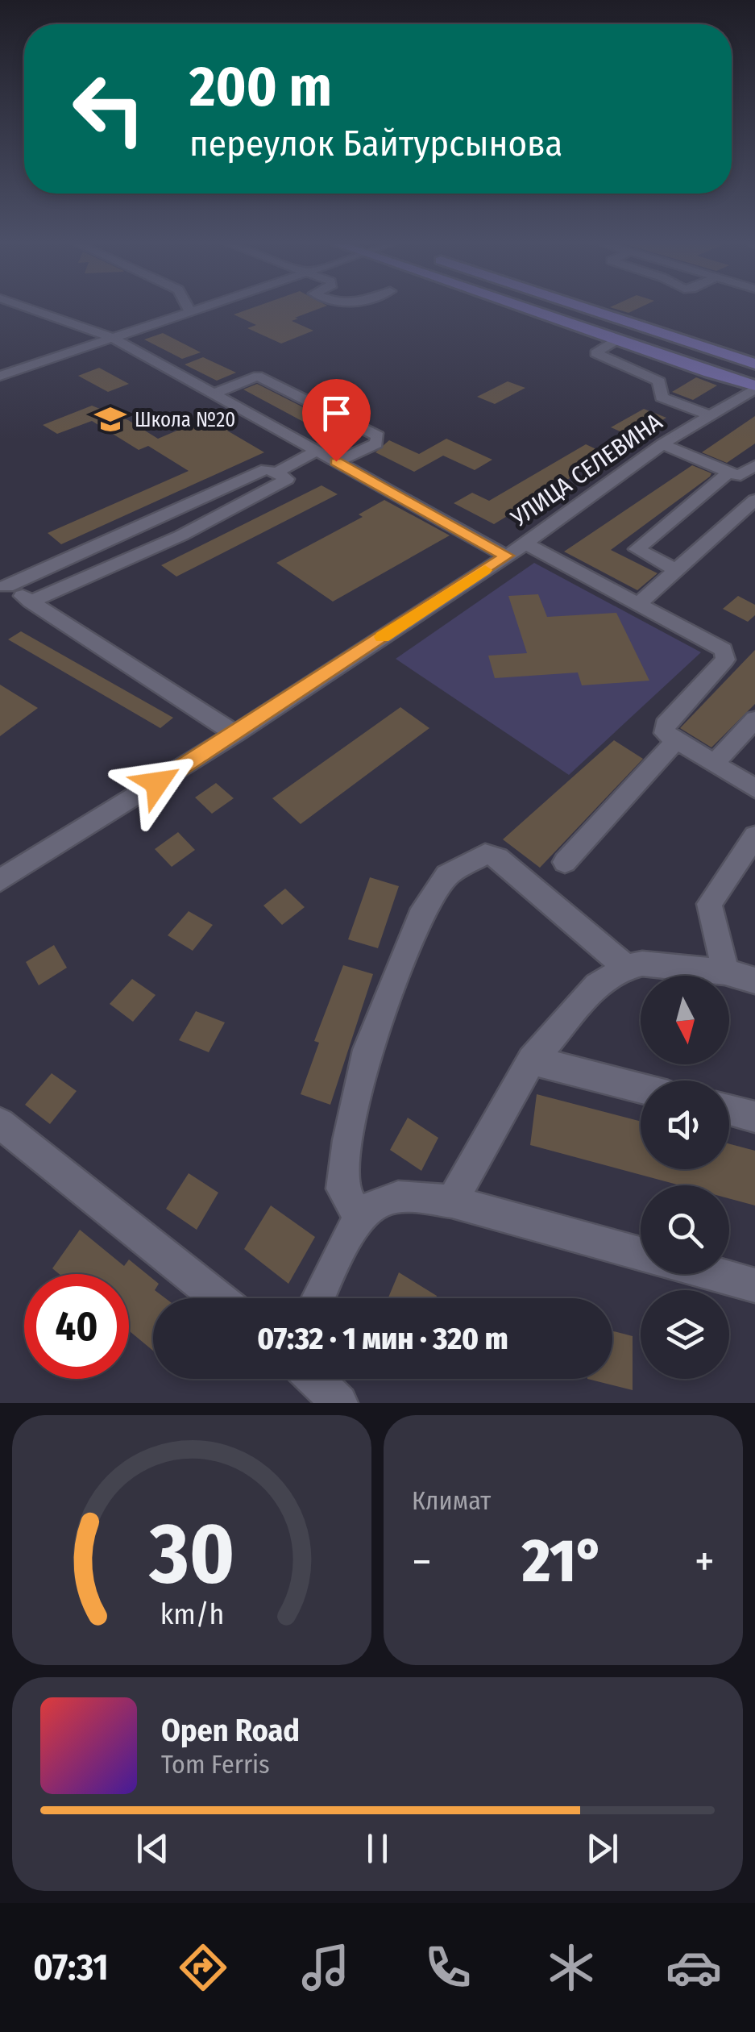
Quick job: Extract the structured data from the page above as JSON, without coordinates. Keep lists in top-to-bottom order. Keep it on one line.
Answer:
{"streets":{"street":["УЛИЦА СЕЛЕВИНА"]},"places":{"school or university":["Школа №20"]},"north":"bottom","page":{"turn":["200 m","переулок Байтурсынова"],"limit":"40","trip":"07:32 · 1 мин · 320 m","tile":"Климат","heat":["−","21°","+"],"song":["Open Road","Tom Ferris"],"tabs":"07:31","gauge":["30","km/h"]}}
